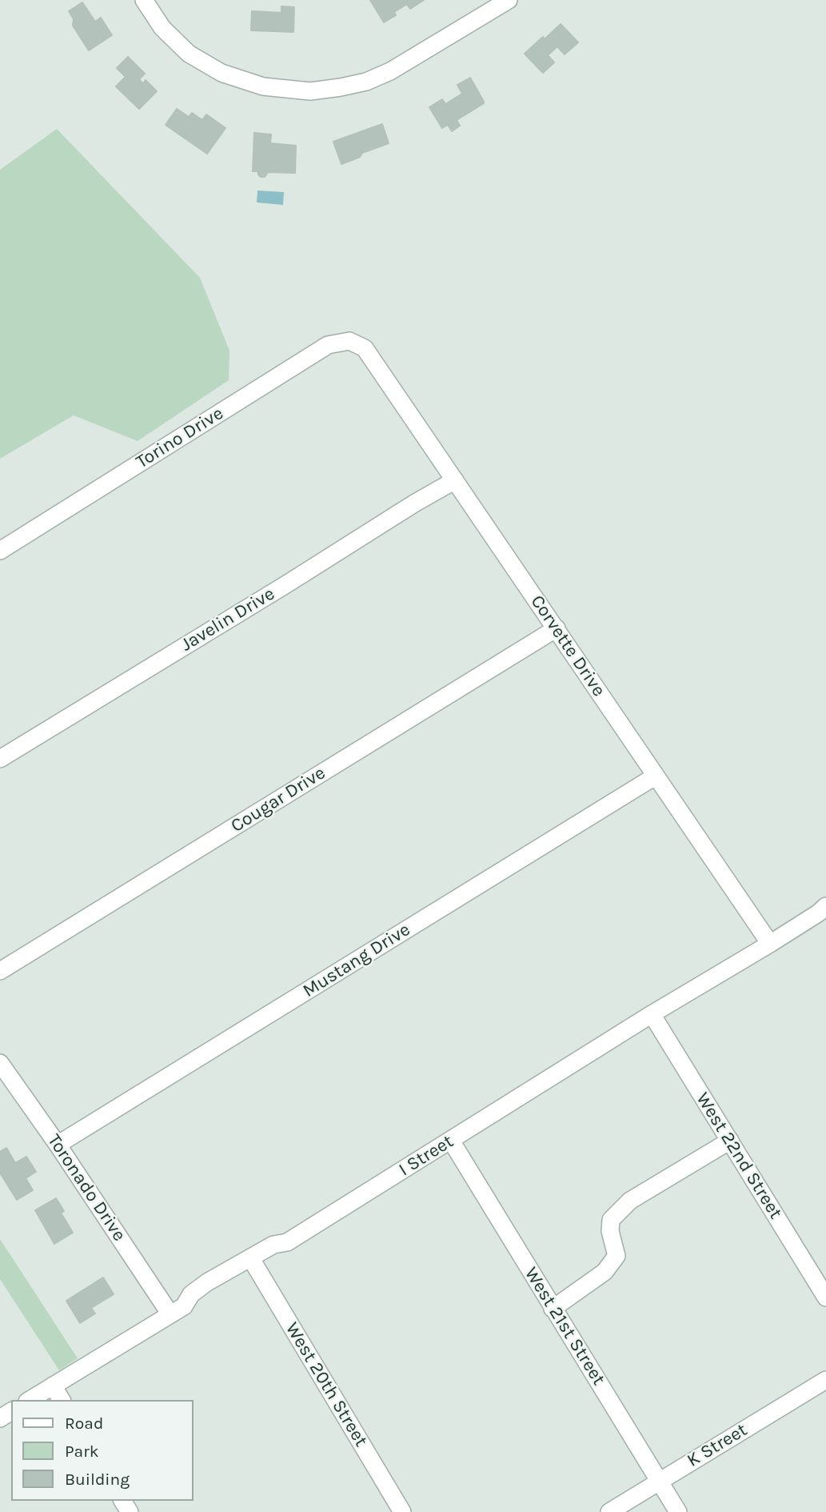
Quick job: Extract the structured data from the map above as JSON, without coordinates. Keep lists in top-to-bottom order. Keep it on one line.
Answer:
{"streets":{"street":["Torino Drive","Javelin Drive","Corvette Drive","Cougar Drive","Mustang Drive","I Street","West 22nd Street","Toronado Drive","West 21st Street","West 20th Street","K Street"]},"crossings":[["Torino Drive","Corvette Drive"],["Javelin Drive","Corvette Drive"],["Corvette Drive","Cougar Drive"],["Corvette Drive","Mustang Drive"],["Corvette Drive","I Street"],["Mustang Drive","Toronado Drive"],["I Street","West 22nd Street"],["I Street","Toronado Drive"],["I Street","West 21st Street"],["I Street","West 20th Street"],["West 21st Street","K Street"]],"legend":["Road","Park","Building"]}
